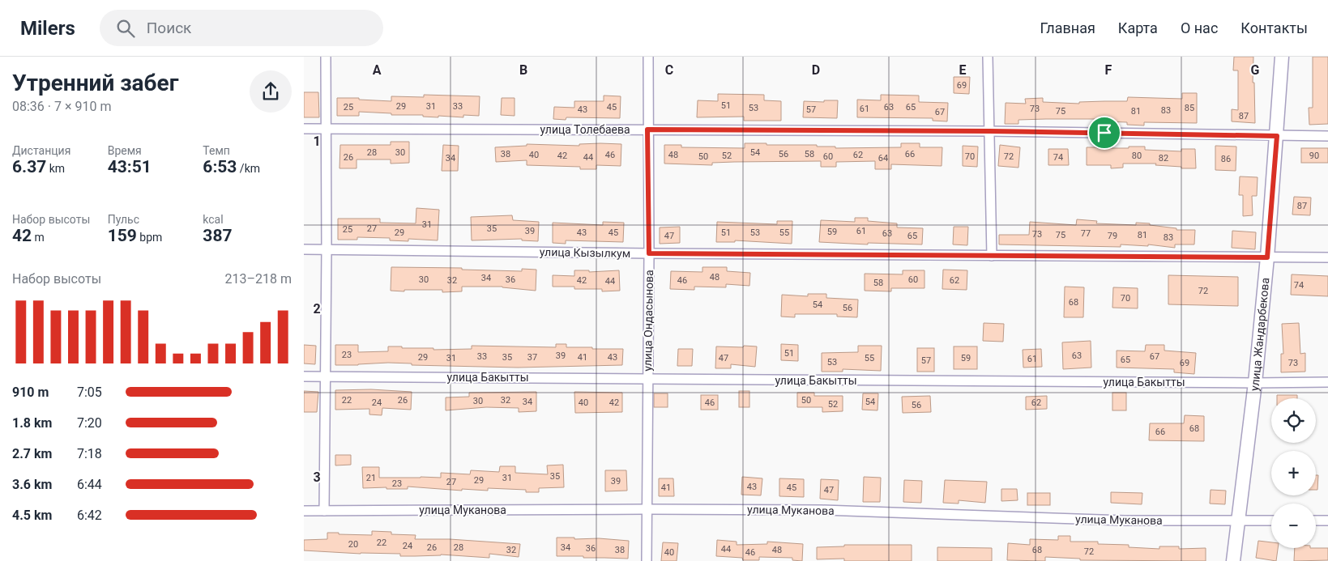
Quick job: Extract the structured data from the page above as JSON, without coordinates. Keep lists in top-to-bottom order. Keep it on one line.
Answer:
{"streets":{"street":["улица Толебаева","улица Кызылкум","улица Ондасынова","улица Жандарбекова","улица Бакытты","улица Муканова"]},"crossings":[["улица Толебаева","улица Ондасынова"],["улица Толебаева","улица Жандарбекова"],["улица Кызылкум","улица Ондасынова"],["улица Кызылкум","улица Жандарбекова"],["улица Ондасынова","улица Бакытты"],["улица Ондасынова","улица Муканова"],["улица Жандарбекова","улица Бакытты"],["улица Жандарбекова","улица Муканова"]],"house_numbers":["69","51","29","31","33","25","45","63","65","53","85","61","73","43","57","83","75","81","67","87","28","30","54","38","56","58","66","40","46","48","62","42","52","80","90","50","60","70","72","26","44","74","34","64","82","86","87","31","27","35","25","39","61","59","29","43","45","51","53","55","63","77","73","75","81","47","65","79","83","48","34","30","36","60","32","42","46","62","44","58","74","72","70","68","54","56","51","23","39","63","33","67","29","35","37","41","43","31","47","55","59","61","65","57","53","69","73","22","26","32","50","30","34","54","24","40","42","46","62","52","56","68","66","35","21","31","29","39","27","23","43","41","45","47","22","20","24","26","28","34","36","44","32","38","48","68","72","40","46"],"page":{"header":"Milers","search":"Поиск","nav":["Главная","Карта","О нас","Контакты"],"heading":["Утренний забег","08:36 · 7 × 910 m"],"stats":[["Дистанция","6.37 km"],["Время","43:51"],["Темп","6:53 /km"],["Набор высоты","42 m"],["Пульс","159 bpm"],["kcal","387"]],"chart":["Набор высоты","213–218 m"],"list":[{"name":"910 m","note":"7:05"},{"name":"1.8 km","note":"7:20"},{"name":"2.7 km","note":"7:18"},{"name":"3.6 km","note":"6:44"},{"name":"4.5 km","note":"6:42"}],"map_buttons":["+","−"]},"grid":{"columns":["A","B","C","D","E","F","G"],"rows":["1","2","3"]}}
